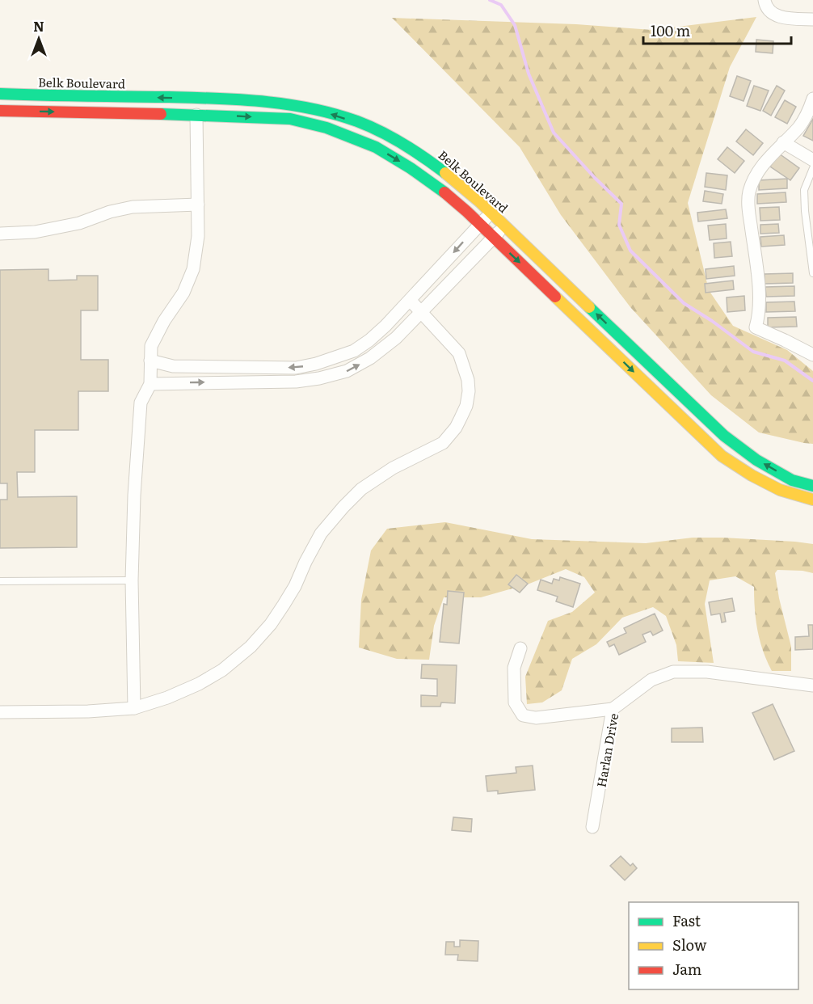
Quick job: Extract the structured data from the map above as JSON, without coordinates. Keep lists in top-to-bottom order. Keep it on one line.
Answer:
{"streets":{"street":["Belk Boulevard","Harlan Drive"]},"legend":["Fast","Slow","Jam"],"scale_bar":"100 m","north":"top"}
